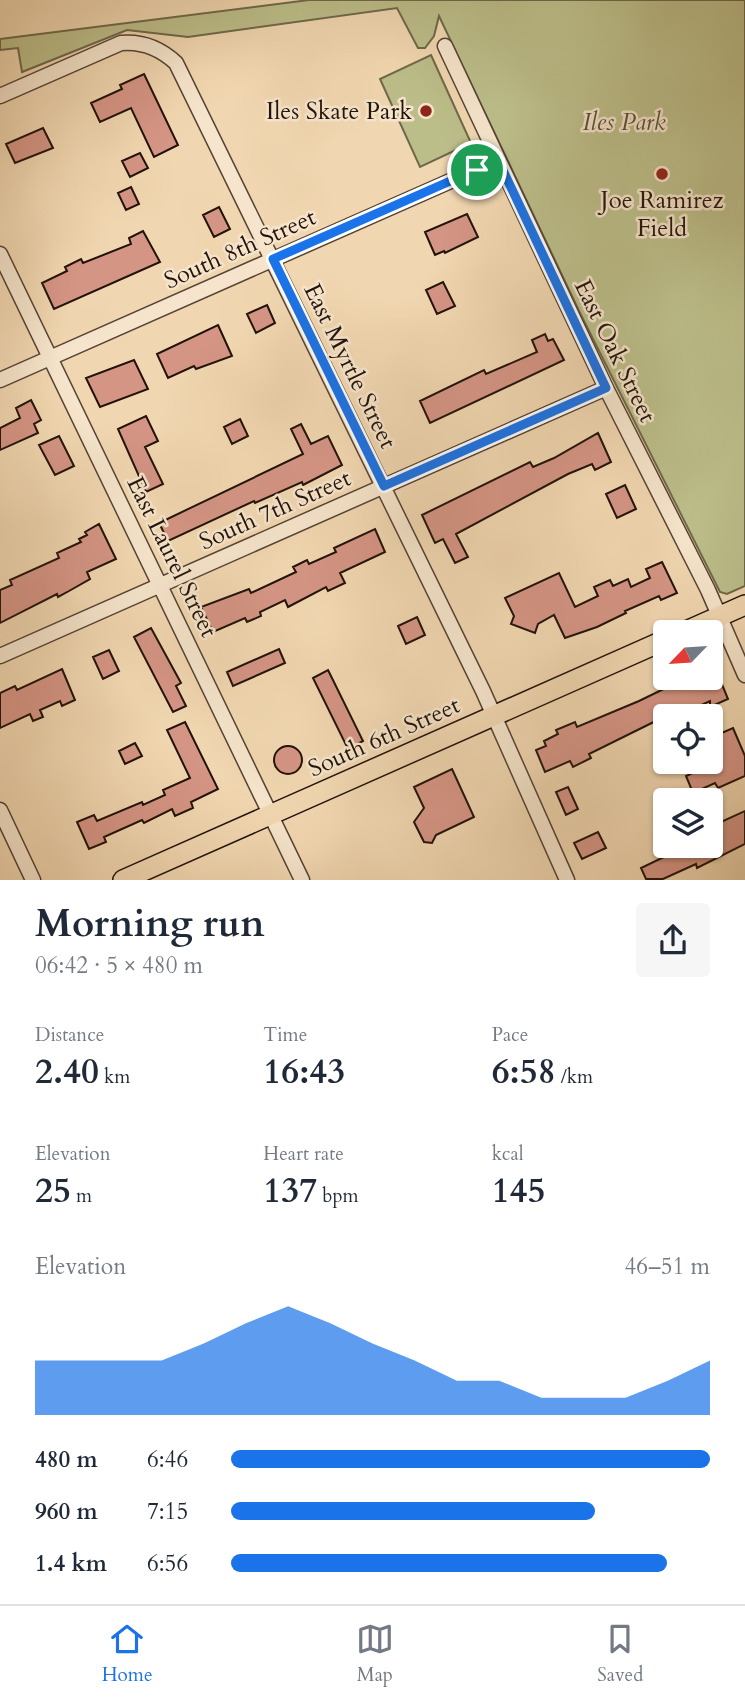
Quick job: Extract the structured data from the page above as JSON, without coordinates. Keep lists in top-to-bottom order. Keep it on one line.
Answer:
{"streets":{"main road":["South 6th Street"],"street":["South 8th Street","East Oak Street","East Myrtle Street","South 7th Street","East Laurel Street"]},"crossings":[["South 8th Street","East Oak Street"],["South 8th Street","East Myrtle Street"],["South 8th Street","East Laurel Street"],["East Oak Street","South 7th Street"],["East Myrtle Street","South 7th Street"],["East Myrtle Street","South 6th Street"],["South 7th Street","East Laurel Street"],["East Laurel Street","South 6th Street"]],"parks":["Iles Park"],"places":["Iles Skate Park","Joe Ramirez Field"],"north":"bottom left","page":{"heading":["Morning run","06:42 · 5 × 480 m"],"stats":[["Distance","2.40 km"],["Time","16:43"],["Pace","6:58 /km"],["Elevation","25 m"],["Heart rate","137 bpm"],["kcal","145"]],"chart":["Elevation","46–51 m"],"list":[{"name":"480 m","note":"6:46"},{"name":"960 m","note":"7:15"},{"name":"1.4 km","note":"6:56"}],"tabs":["Home","Map","Saved"]}}
